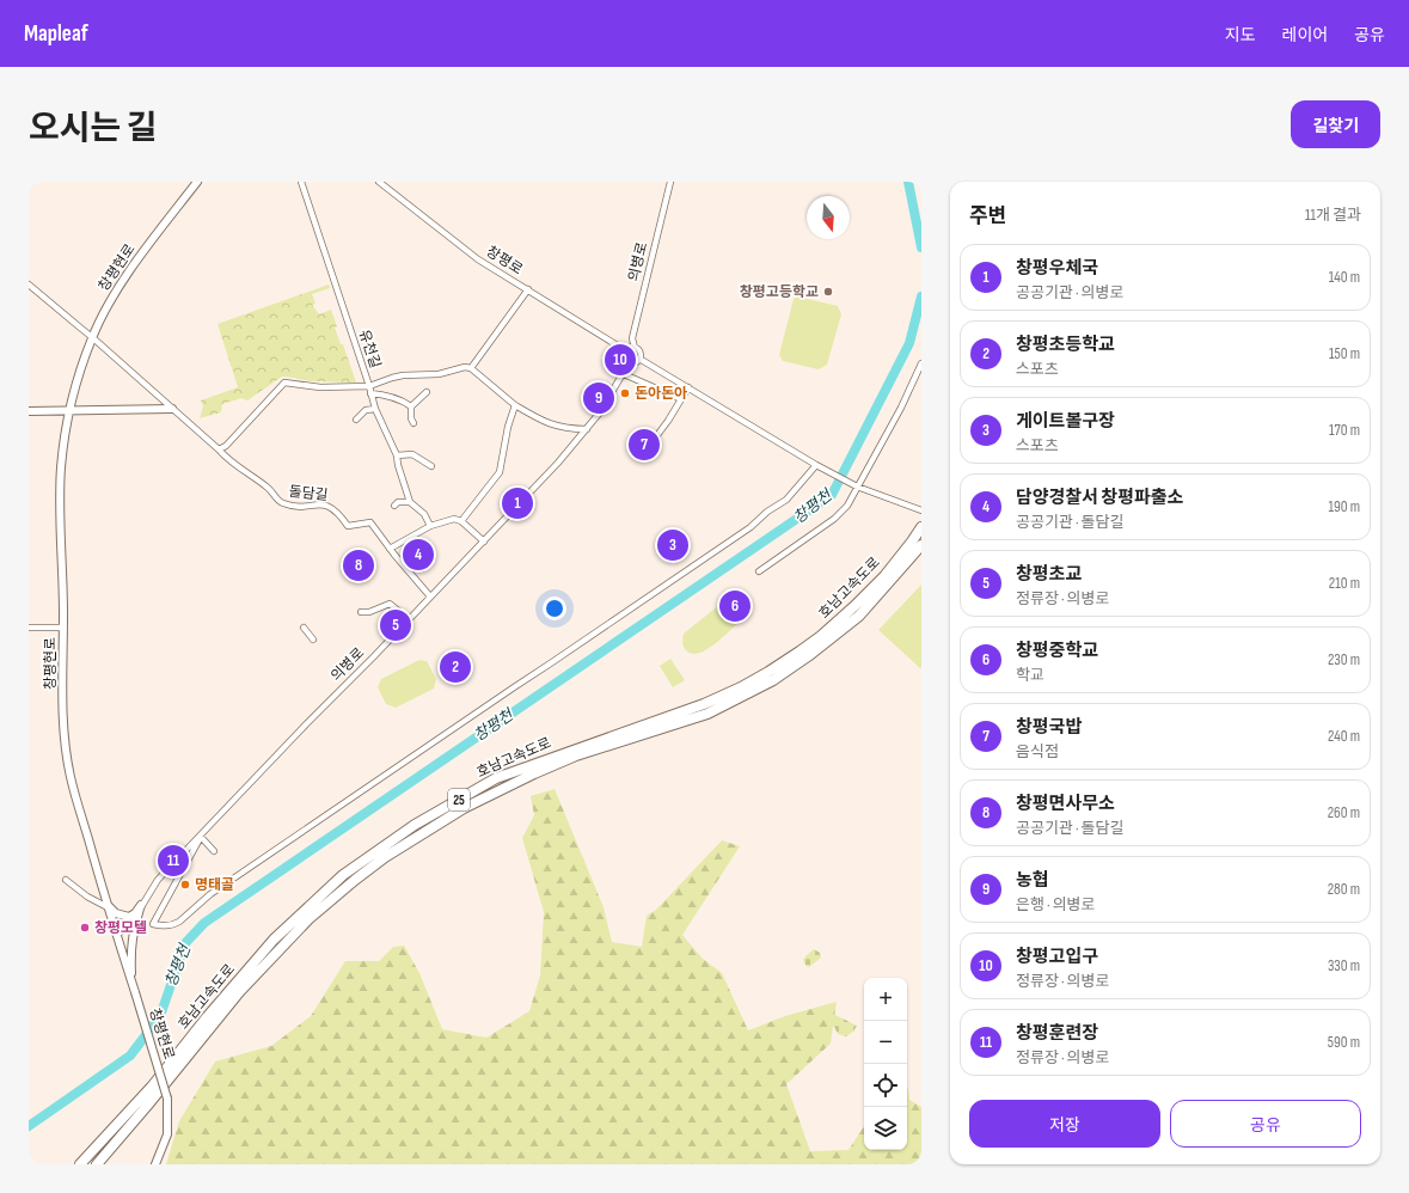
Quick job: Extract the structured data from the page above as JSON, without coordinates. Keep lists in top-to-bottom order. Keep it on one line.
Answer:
{"streets":{"highway":["호남고속도로","25"],"main road":["창평현로"],"street":["창평로","의병로","유천길","돌담길"]},"crossings":[["창평로","의병로"],["의병로","창평현로"],["의병로","돌담길"]],"water":["창평천"],"places":["창평고등학교","돈아돈아","명태골","창평모텔"],"north":"bottom","page":{"header":"Mapleaf","nav":["지도","레이어","공유"],"title":"오시는 길","buttons":["길찾기",["저장","공유"]],"heading":["주변","11개 결과"],"list":[{"mark":"1","name":"창평우체국","note":"공공기관 · 의병로","value":"140 m"},{"mark":"2","name":"창평초등학교","note":"스포츠","value":"150 m"},{"mark":"3","name":"게이트볼구장","note":"스포츠","value":"170 m"},{"mark":"4","name":"담양경찰서 창평파출소","note":"공공기관 · 돌담길","value":"190 m"},{"mark":"5","name":"창평초교","note":"정류장 · 의병로","value":"210 m"},{"mark":"6","name":"창평중학교","note":"학교","value":"230 m"},{"mark":"7","name":"창평국밥","note":"음식점","value":"240 m"},{"mark":"8","name":"창평면사무소","note":"공공기관 · 돌담길","value":"260 m"},{"mark":"9","name":"농협","note":"은행 · 의병로","value":"280 m"},{"mark":"10","name":"창평고입구","note":"정류장 · 의병로","value":"330 m"},{"mark":"11","name":"창평훈련장","note":"정류장 · 의병로","value":"590 m"}],"pins":["10","9","7","1","3","4","8","6","5","2","11"],"map_buttons":["+","−"]}}
